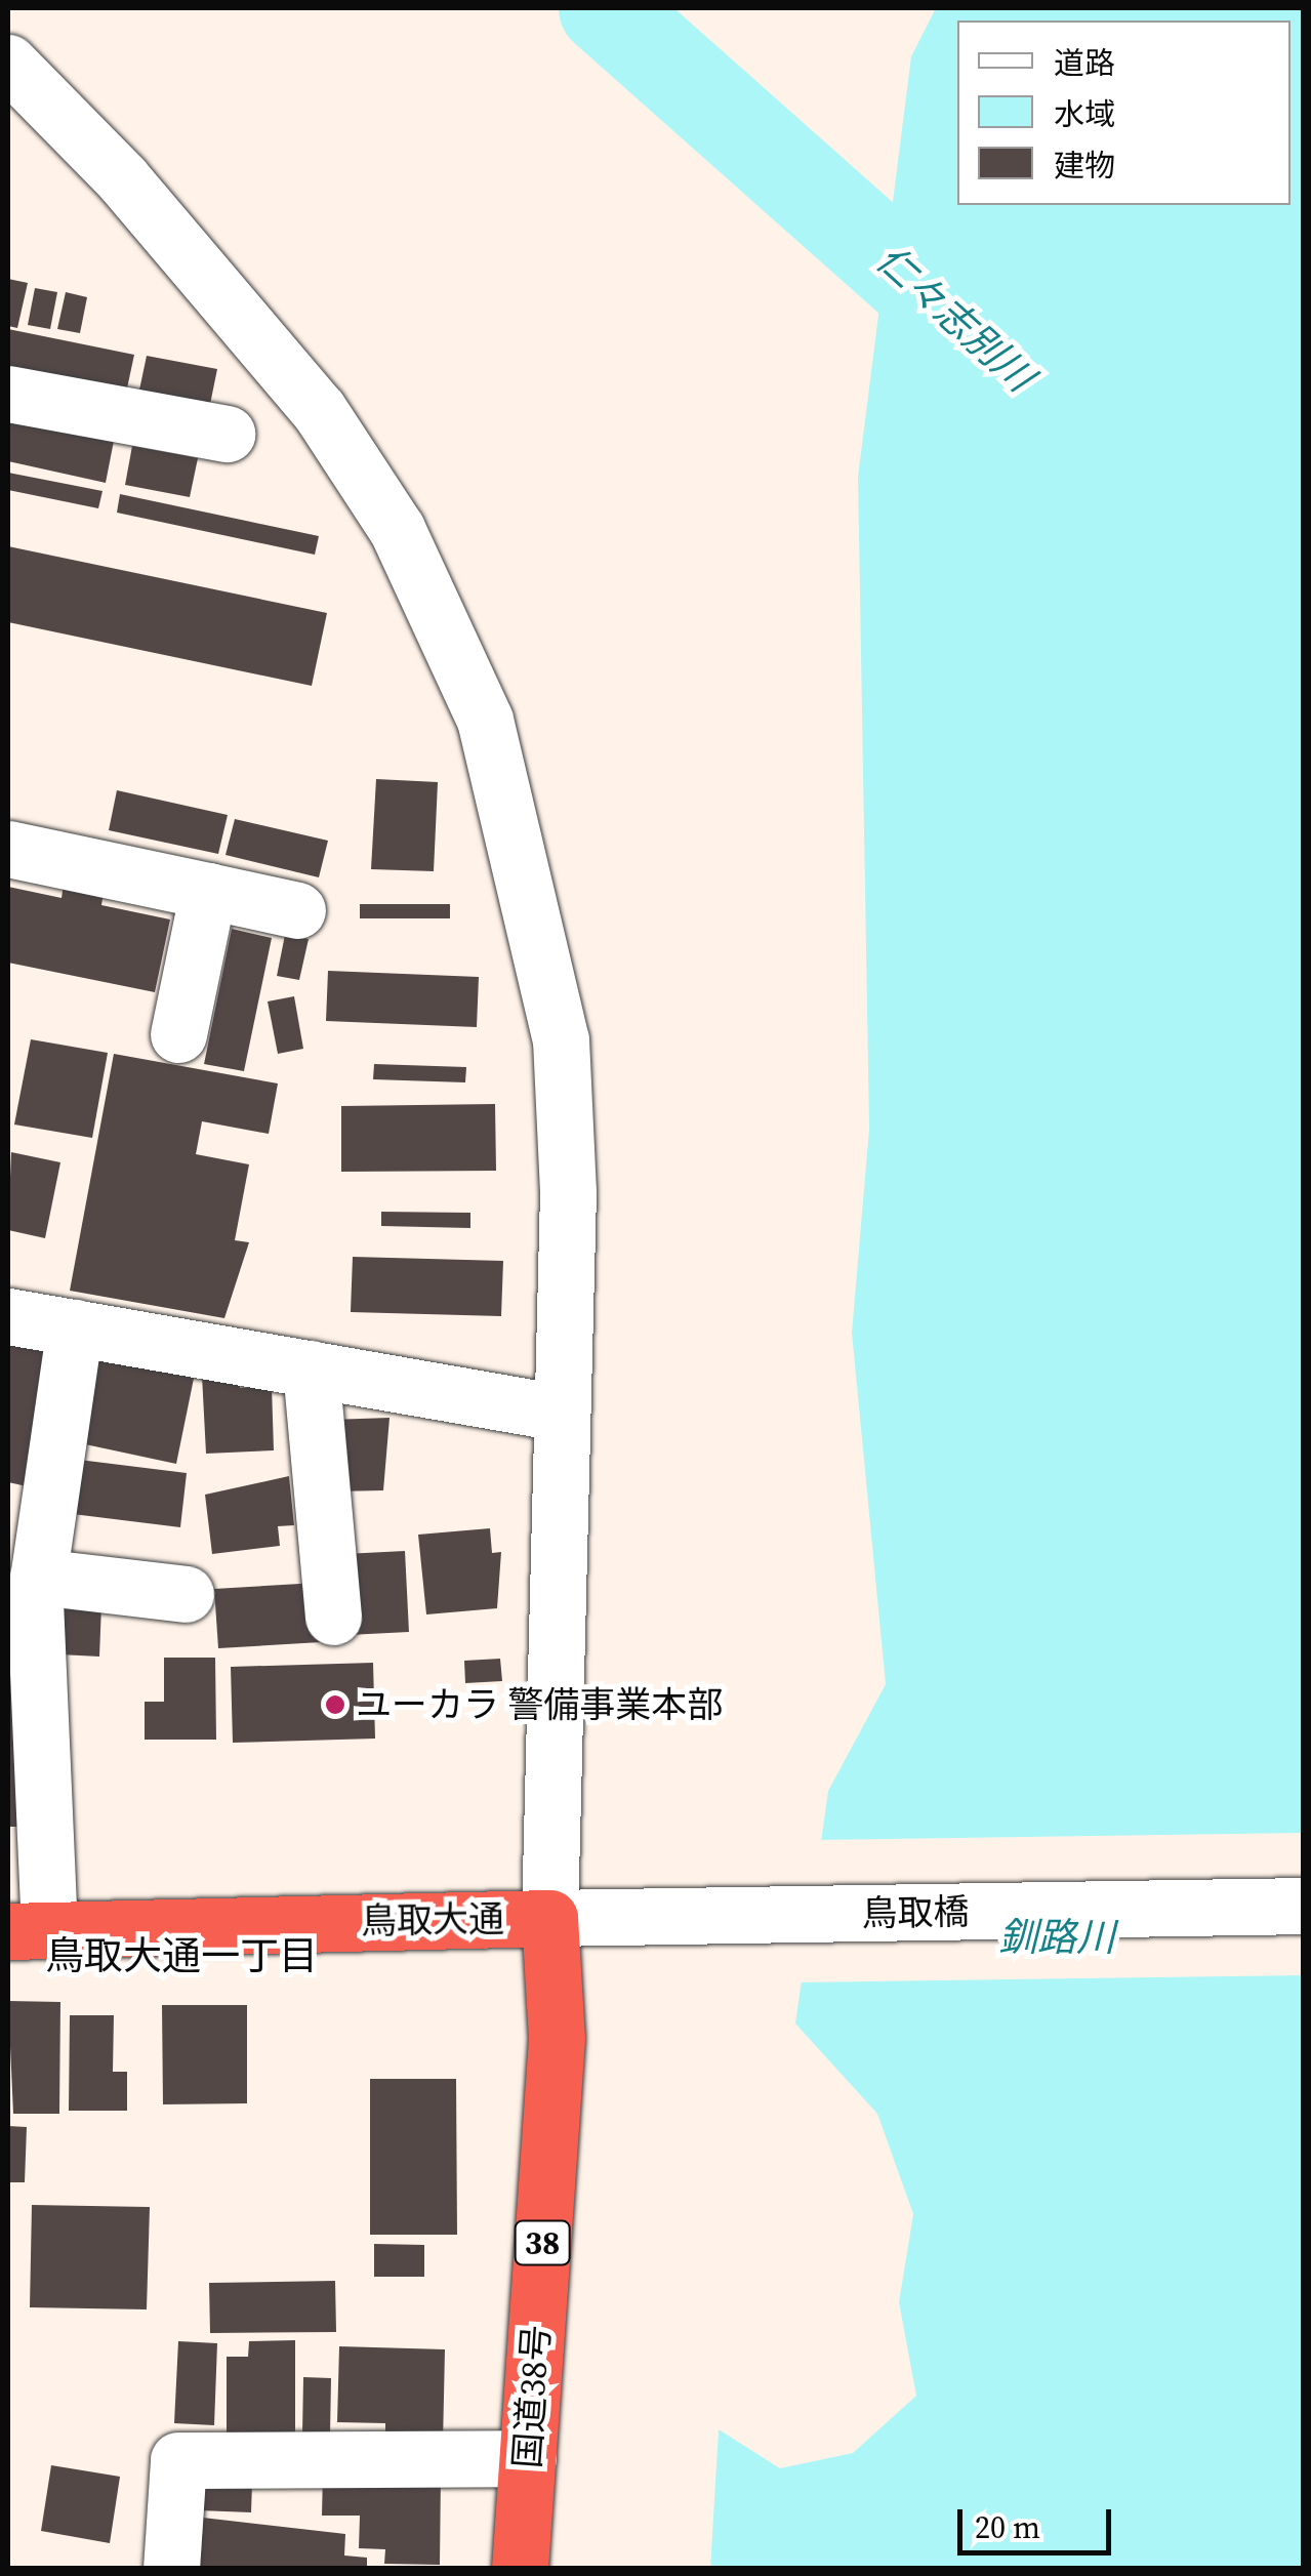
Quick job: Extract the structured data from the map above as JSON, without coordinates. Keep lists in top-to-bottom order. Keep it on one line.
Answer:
{"streets":{"highway":["鳥取大通","38","国道38号"],"street":["鳥取橋"]},"crossings":[["鳥取橋","鳥取大通"],["鳥取橋","国道38号"],["鳥取大通","国道38号"]],"districts":["鳥取大通一丁目"],"water":["仁々志別川","釧路川"],"places":["ユーカラ 警備事業本部"],"legend":["道路","水域","建物"],"scale_bar":"20 m"}
